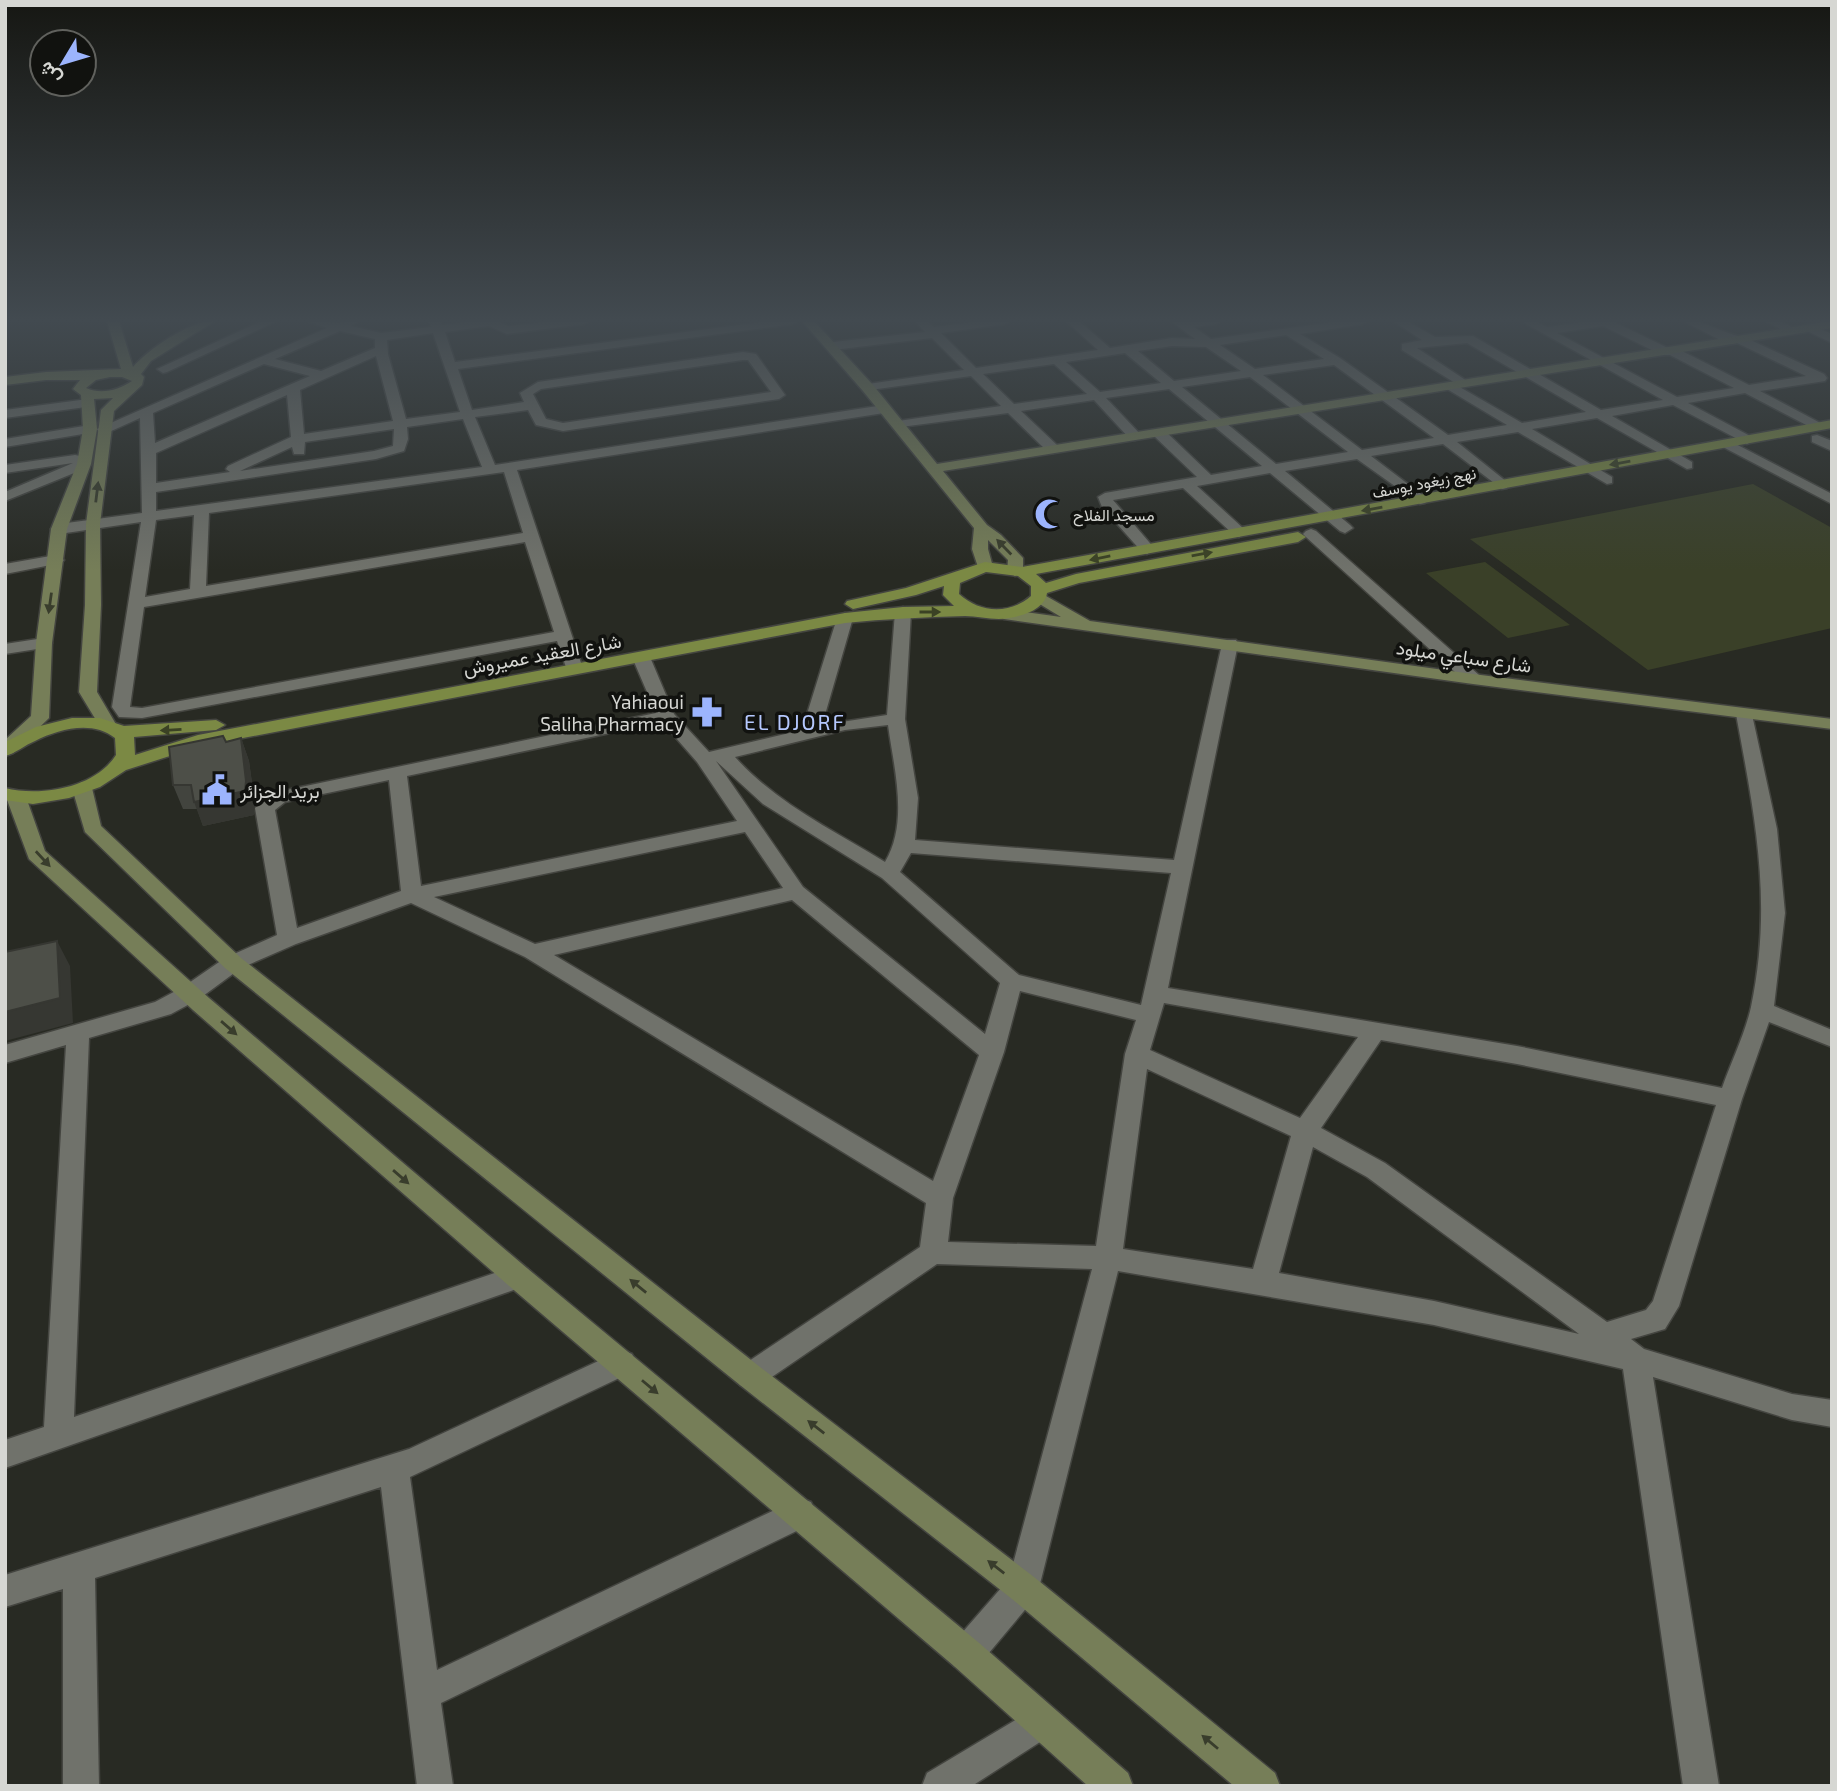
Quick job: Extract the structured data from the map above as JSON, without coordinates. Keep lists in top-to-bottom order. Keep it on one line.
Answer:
{"streets":{"main road":["نهج زيغود يوسف","شارع العقيد عميروش"],"street":["شارع سباعي ميلود"]},"crossings":[["نهج زيغود يوسف","شارع العقيد عميروش"],["نهج زيغود يوسف","شارع سباعي ميلود"],["شارع العقيد عميروش","شارع سباعي ميلود"]],"districts":["EL DJORF"],"places":{"mosque":["مسجد الفلاح"],"pharmacy":["Yahiaoui Saliha Pharmacy"],"public building":["بريد الجزائر"]},"north":"bottom left"}
